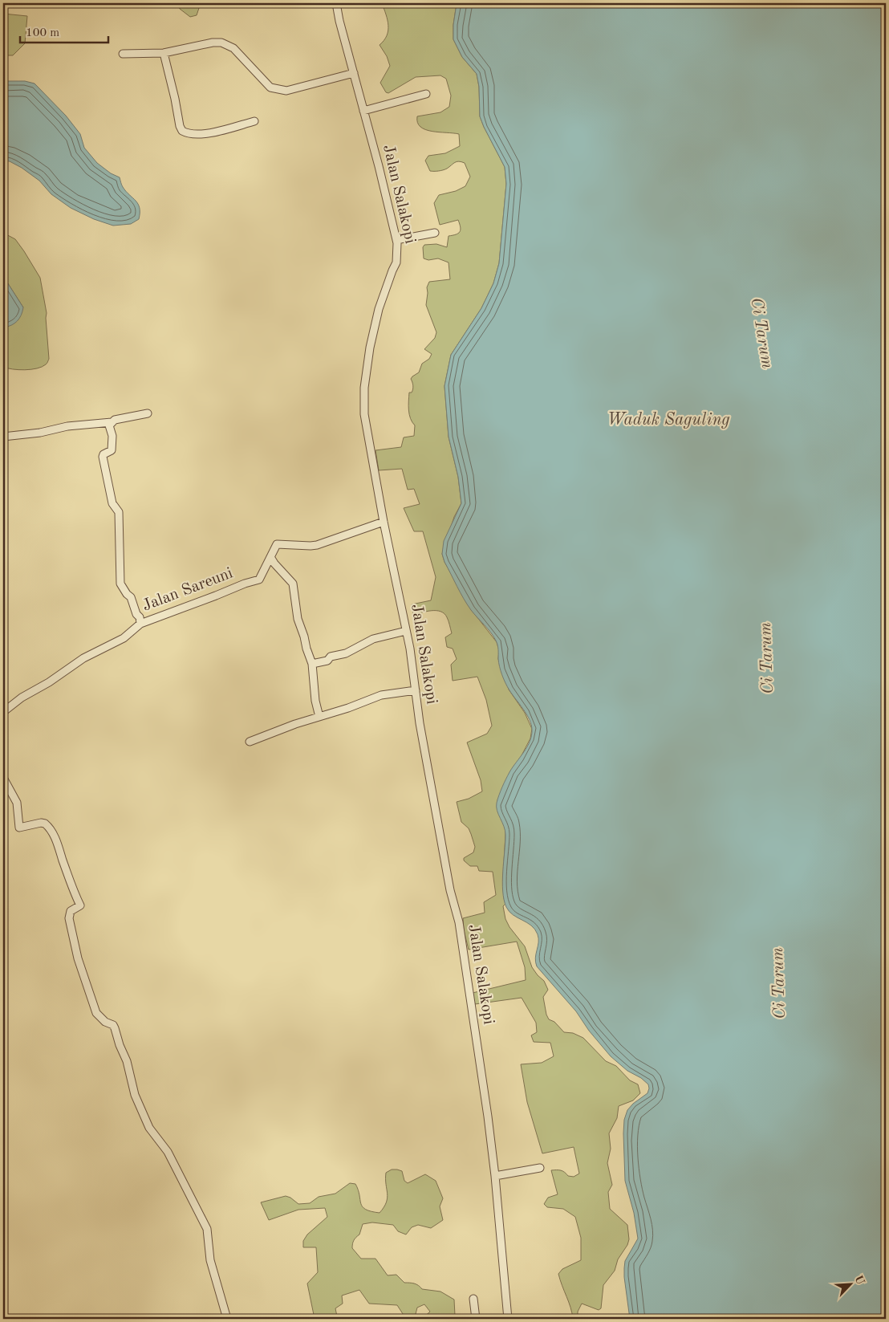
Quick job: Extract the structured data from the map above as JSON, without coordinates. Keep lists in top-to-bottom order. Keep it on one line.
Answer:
{"streets":{"street":["Jalan Salakopi","Jalan Sareuni"]},"crossings":[["Jalan Salakopi","Jalan Sareuni"]],"water":["Ci Tarum","Waduk Saguling"],"scale_bar":"100 m","north":"top right"}
